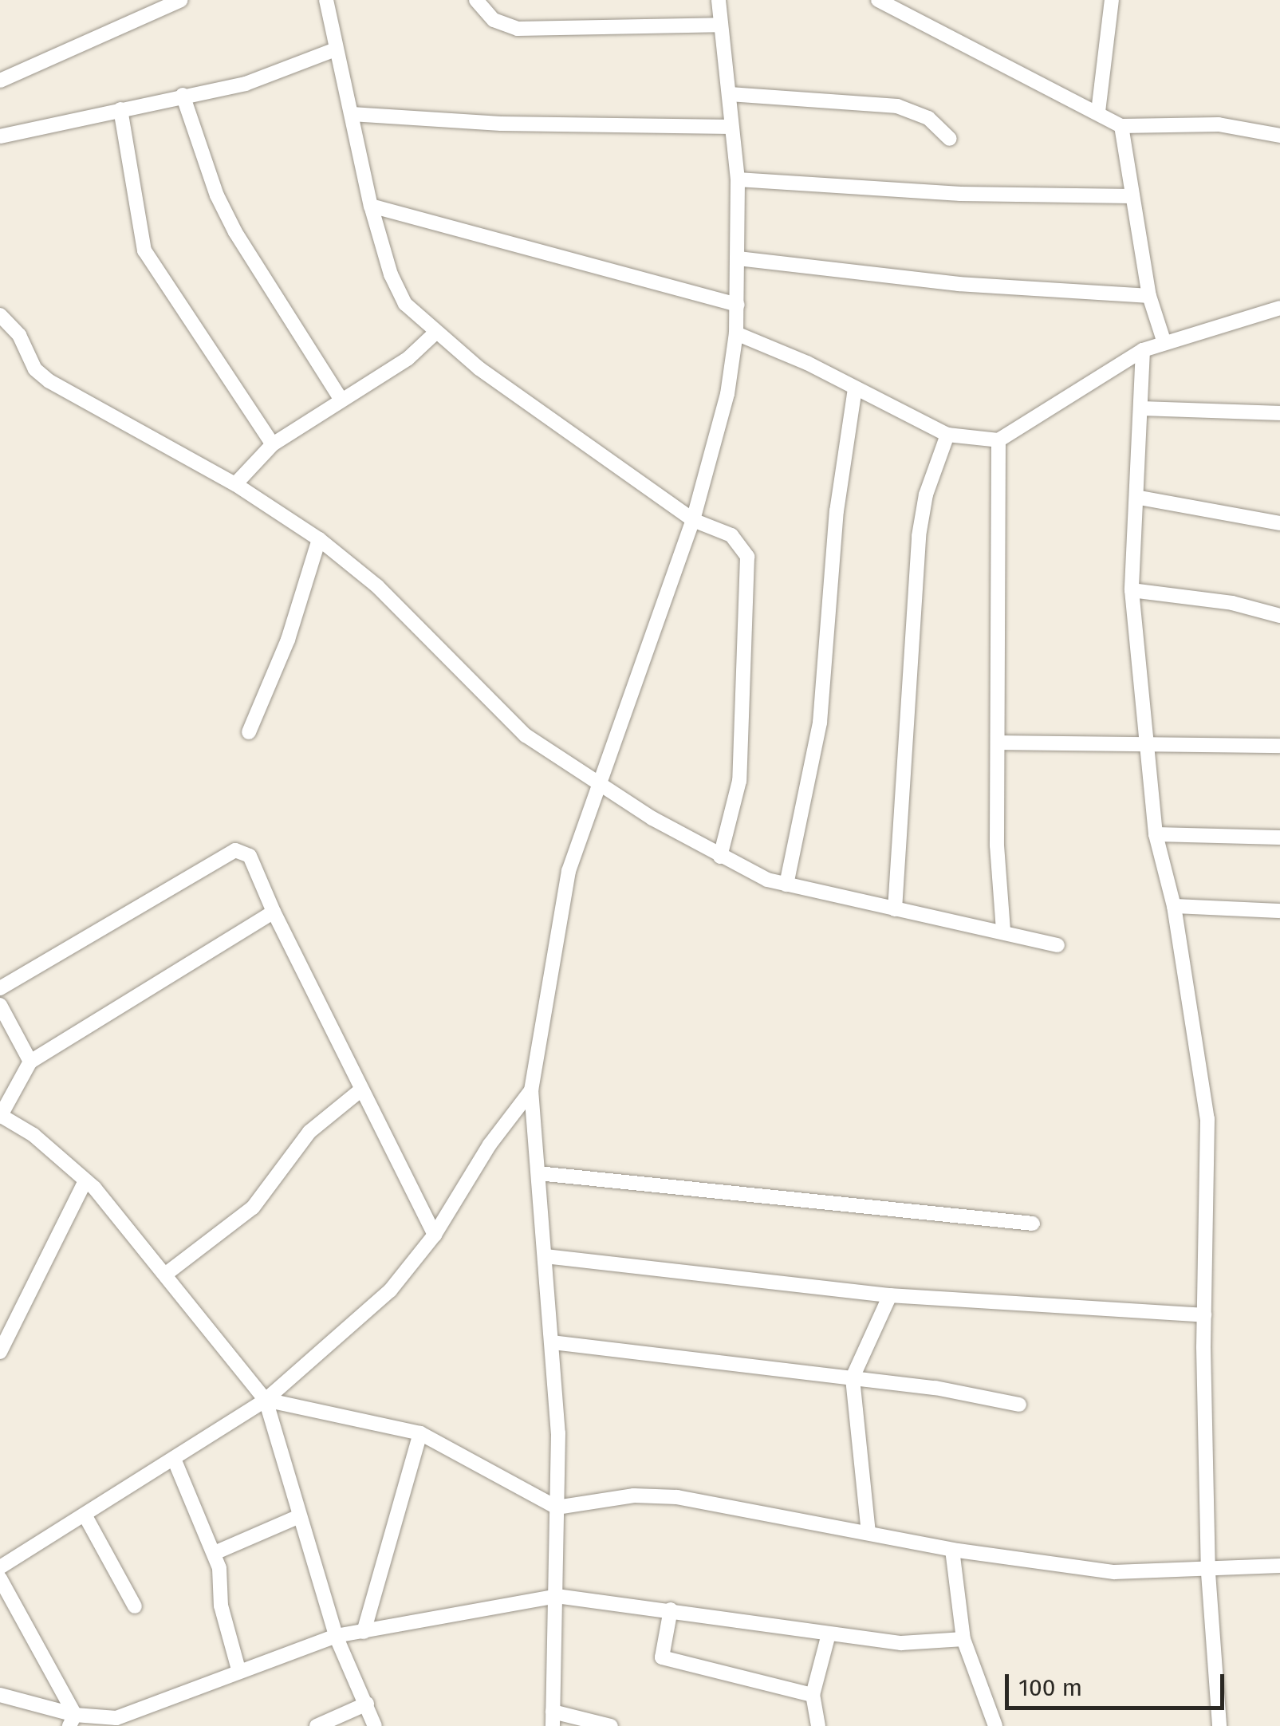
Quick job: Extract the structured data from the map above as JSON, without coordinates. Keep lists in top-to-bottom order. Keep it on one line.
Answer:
{"scale_bar":"100 m"}
